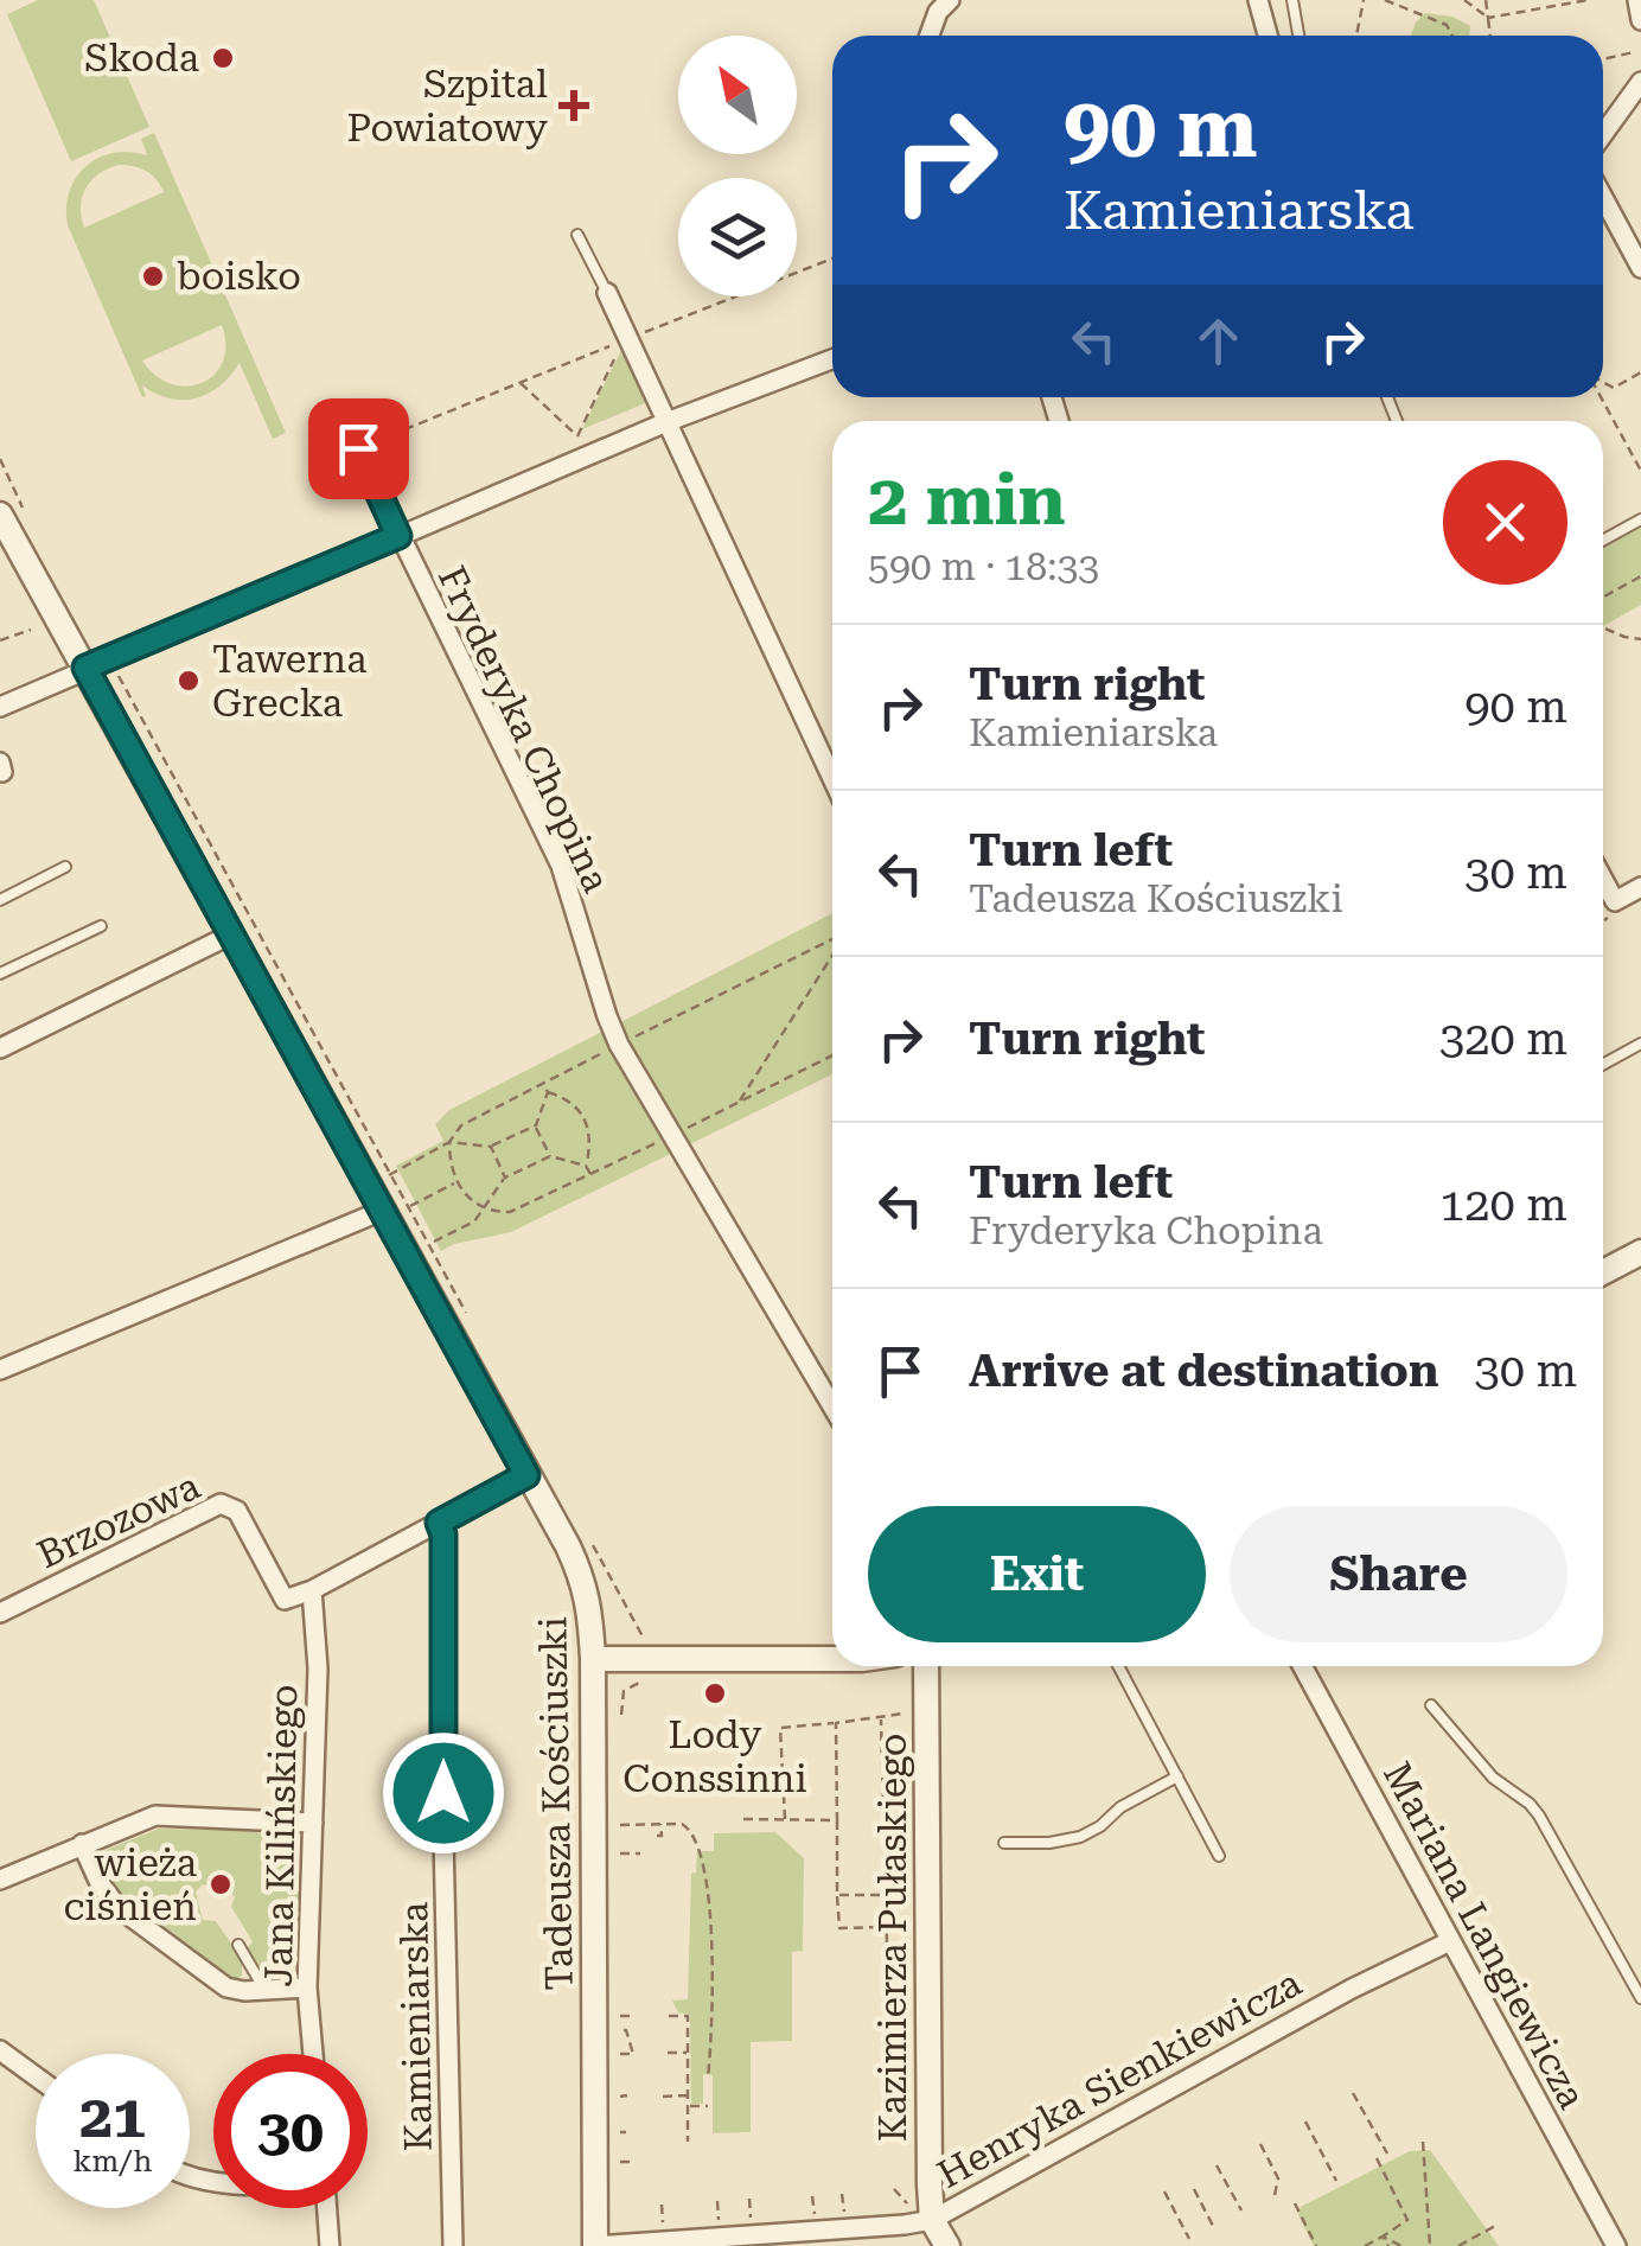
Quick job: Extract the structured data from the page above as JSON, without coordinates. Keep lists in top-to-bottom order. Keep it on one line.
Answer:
{"streets":{"street":["Fryderyka Chopina","Brzozowa","Tadeusza Kościuszki","Jana Kilińskiego","Mariana Langiewicza","Kazimierza Pułaskiego","Kamieniarska","Henryka Sienkiewicza"]},"crossings":[["Brzozowa","Jana Kilińskiego"],["Tadeusza Kościuszki","Henryka Sienkiewicza"],["Mariana Langiewicza","Henryka Sienkiewicza"],["Kazimierza Pułaskiego","Henryka Sienkiewicza"]],"places":{"other":["Skoda","boisko","Tawerna Grecka","Lody Conssinni","wieża ciśnień"],"health":["Szpital Powiatowy"]},"north":"top left","page":{"turn":["90 m","Kamieniarska"],"heading":["2 min","590 m · 18:33"],"list":[{"name":"Turn right","note":"Kamieniarska","value":"90 m"},{"name":"Turn left","note":"Tadeusza Kościuszki","value":"30 m"},{"name":"Turn right","value":"320 m"},{"name":"Turn left","note":"Fryderyka Chopina","value":"120 m"},{"name":"Arrive at destination","value":"30 m"}],"buttons":["Exit","Share"],"speed":"21 km/h","limit":"30"}}
